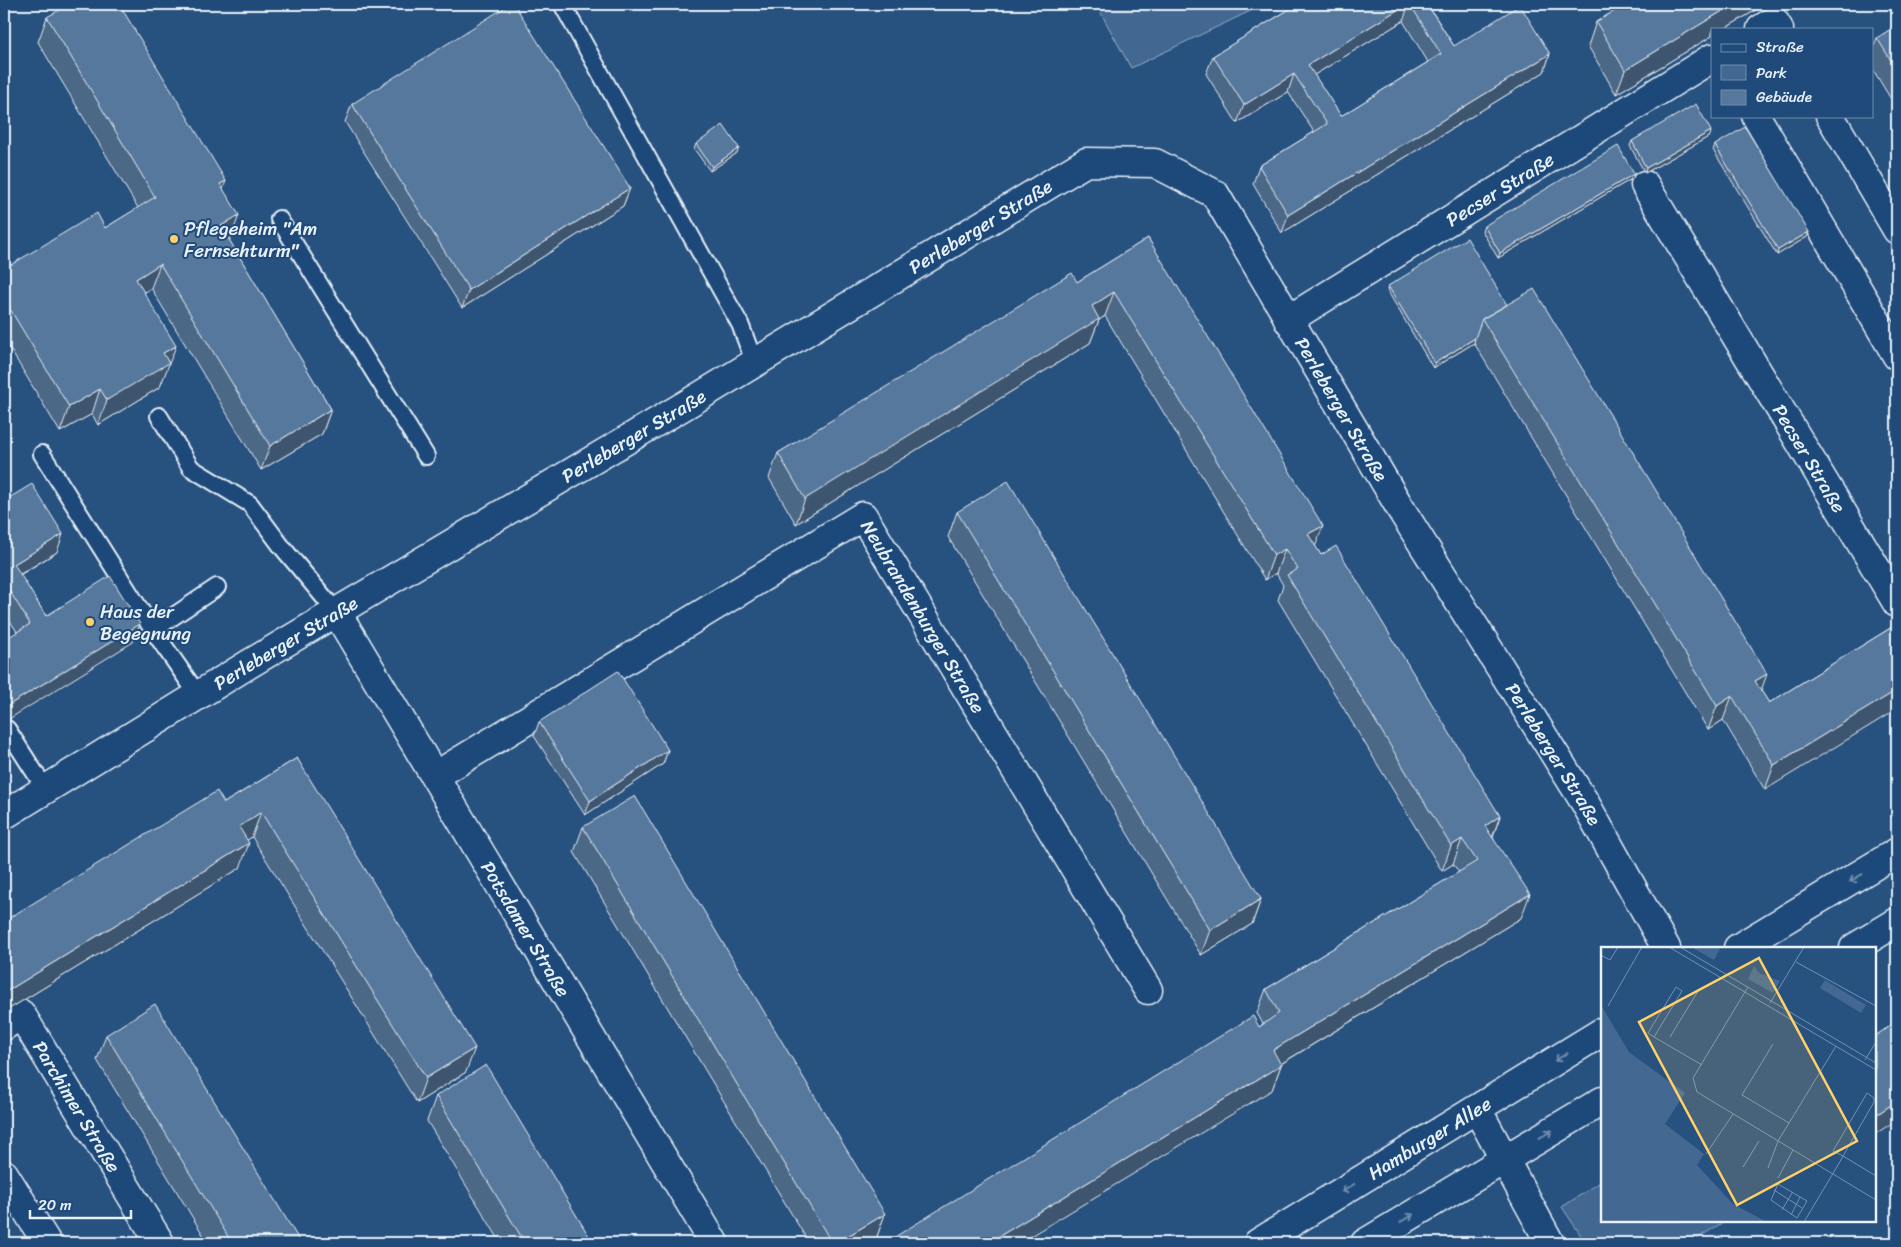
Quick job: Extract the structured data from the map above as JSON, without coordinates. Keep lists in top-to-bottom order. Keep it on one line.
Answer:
{"streets":{"street":["Pecser Straße","Perleberger Straße","Neubrandenburger Straße","Potsdamer Straße","Parchimer Straße","Hamburger Allee"]},"crossings":[["Pecser Straße","Perleberger Straße"],["Perleberger Straße","Potsdamer Straße"],["Neubrandenburger Straße","Potsdamer Straße"]],"places":["Pflegeheim \"Am Fernsehturm\"","Haus der Begegnung"],"legend":["Straße","Park","Gebäude"],"scale_bar":"20 m"}
